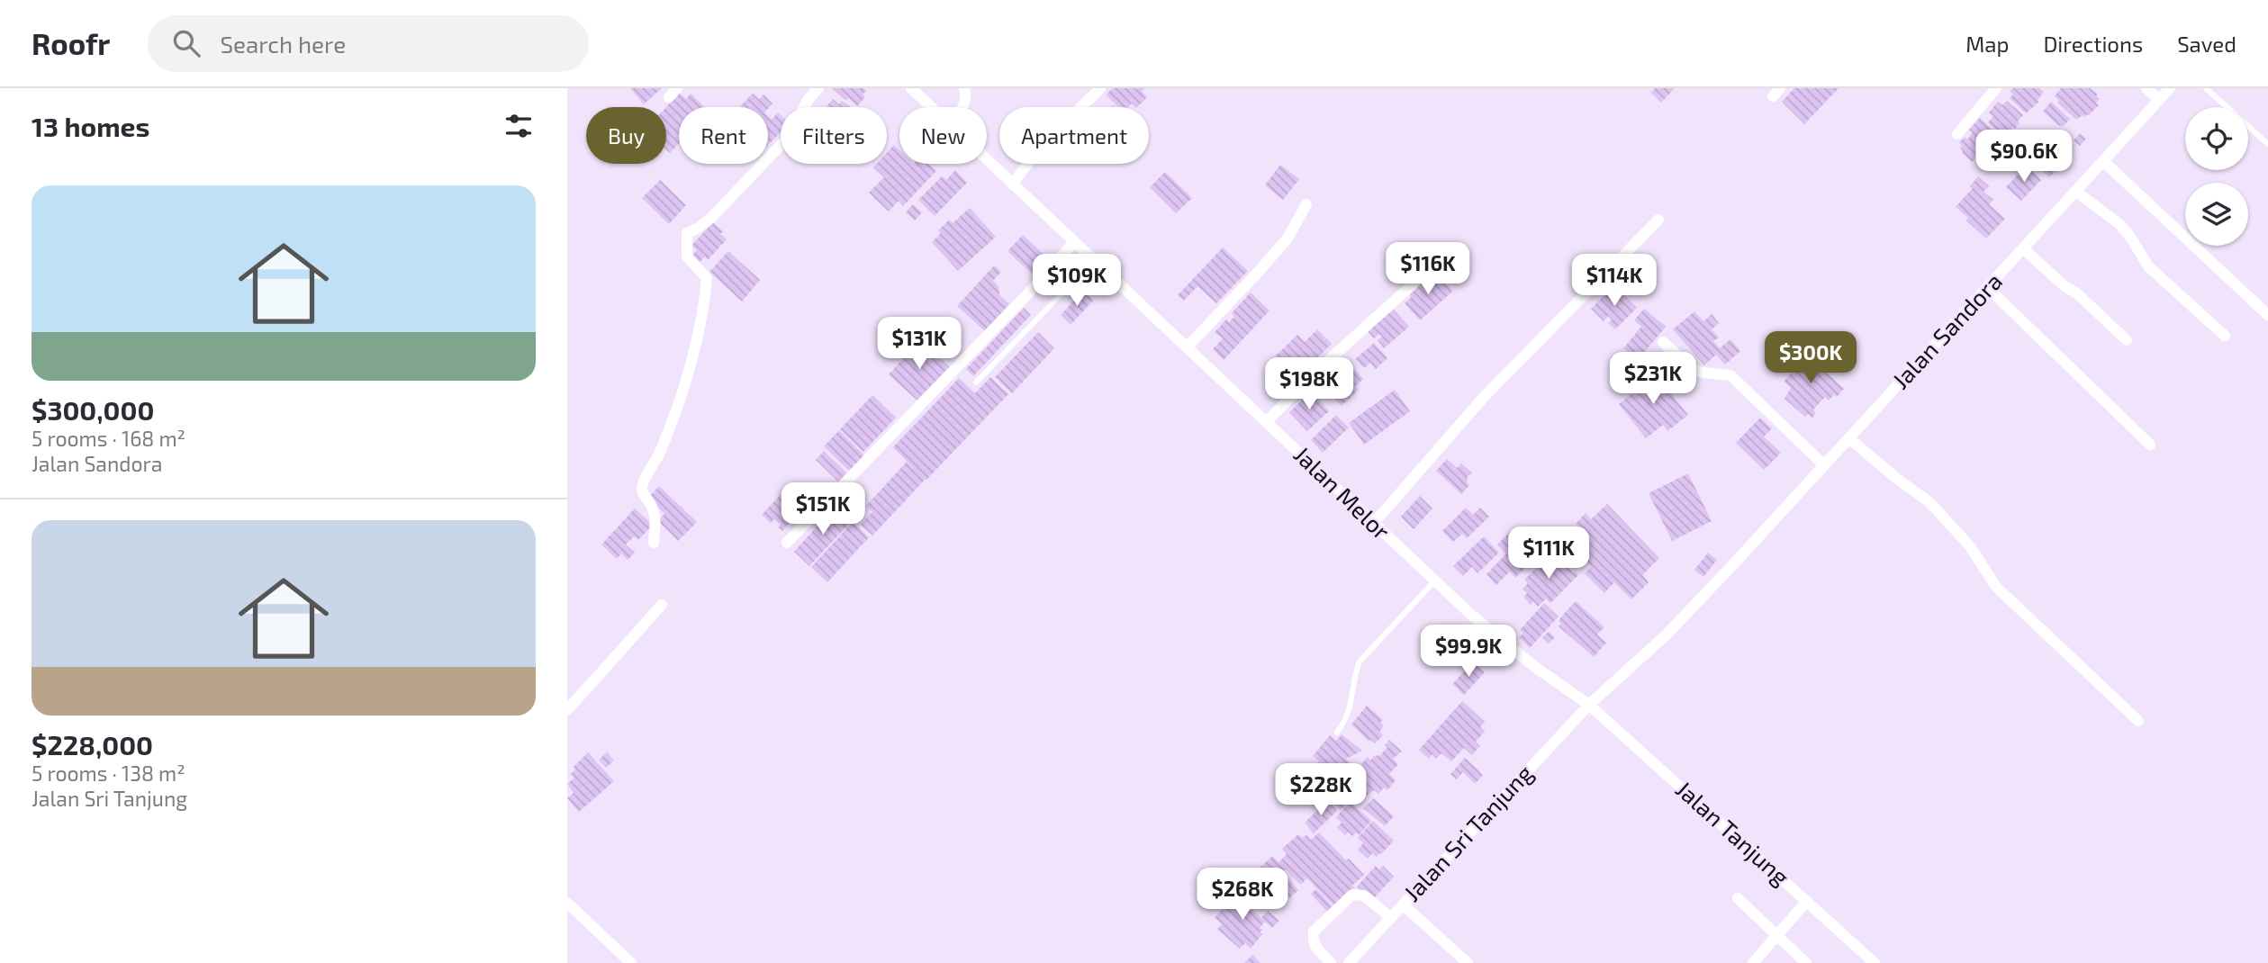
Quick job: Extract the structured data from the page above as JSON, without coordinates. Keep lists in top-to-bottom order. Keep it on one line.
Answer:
{"streets":{"street":["Jalan Sandora","Jalan Melor","Jalan Sri Tanjung","Jalan Tanjung"]},"crossings":[["Jalan Sandora","Jalan Melor"],["Jalan Sandora","Jalan Sri Tanjung"],["Jalan Sandora","Jalan Tanjung"],["Jalan Melor","Jalan Sri Tanjung"],["Jalan Melor","Jalan Tanjung"],["Jalan Sri Tanjung","Jalan Tanjung"]],"page":{"header":"Roofr","search":"Search here","nav":["Map","Directions","Saved"],"heading":"13 homes","chip":["Buy","Rent","Filters","New","Apartment"],"price":["$90.6K","$116K","$109K","$114K","$131K","$300K","$231K","$198K","$151K","$111K","$99.9K","$228K","$268K"],"list":[{"name":"$300,000","note":"5 rooms · 168 m² · Jalan Sandora"},{"name":"$228,000","note":"5 rooms · 138 m² · Jalan Sri Tanjung"}]}}
